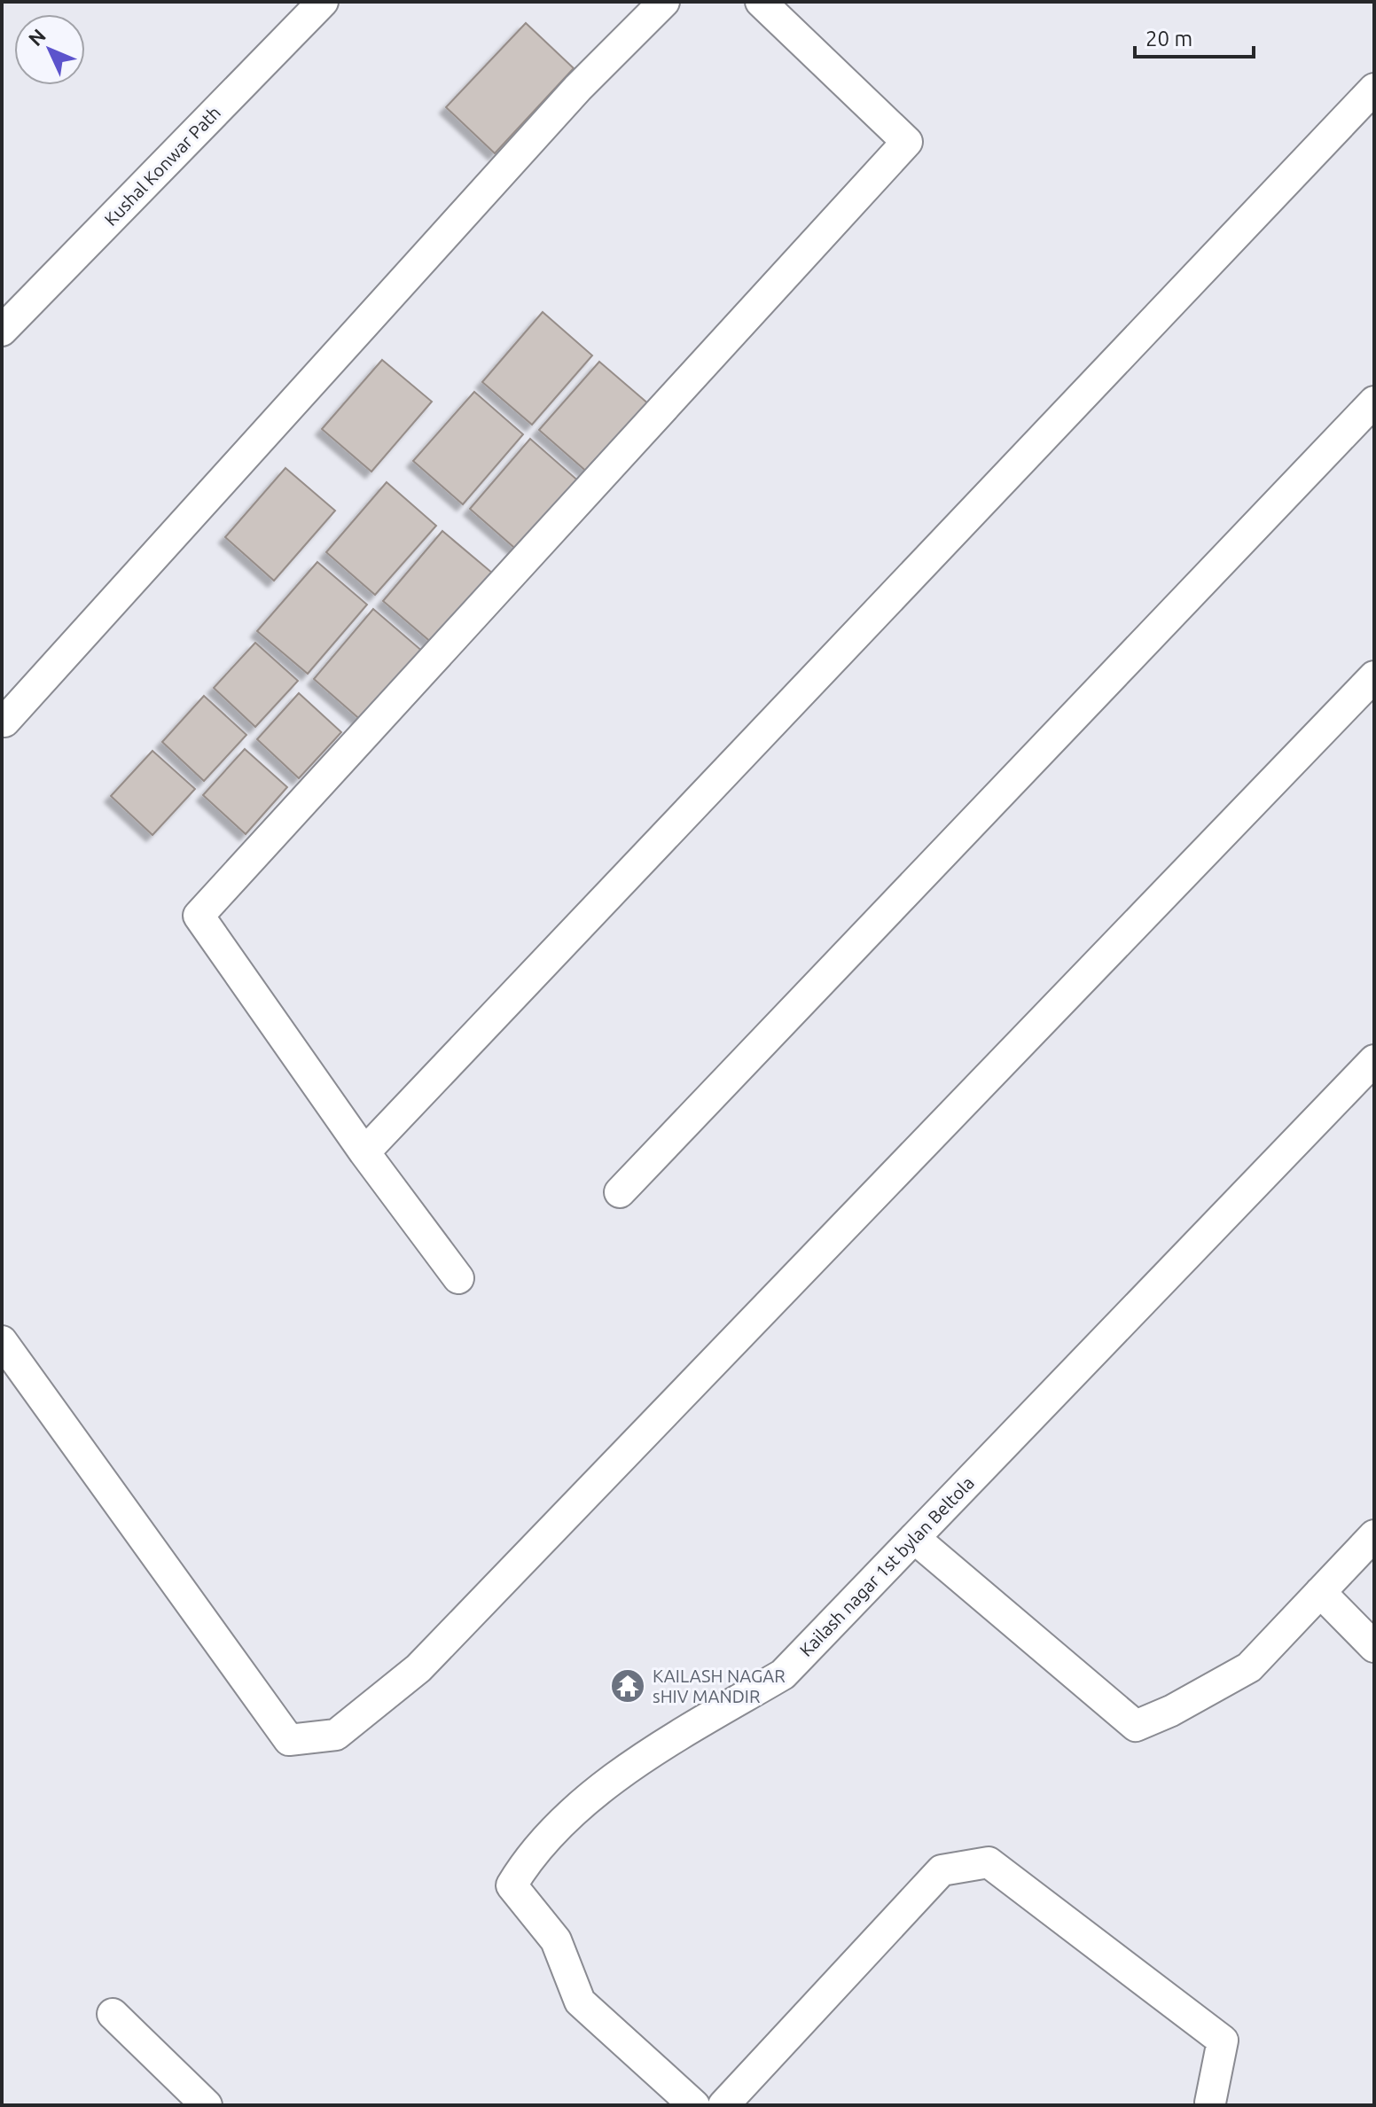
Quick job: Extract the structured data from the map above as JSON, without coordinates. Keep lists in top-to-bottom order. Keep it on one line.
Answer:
{"streets":{"street":["Kushal Konwar Path","Kailash nagar 1st bylan Beltola"]},"places":{"temple":["KAILASH NAGAR sHIV MANDIR"]},"scale_bar":"20 m","north":"top left"}
